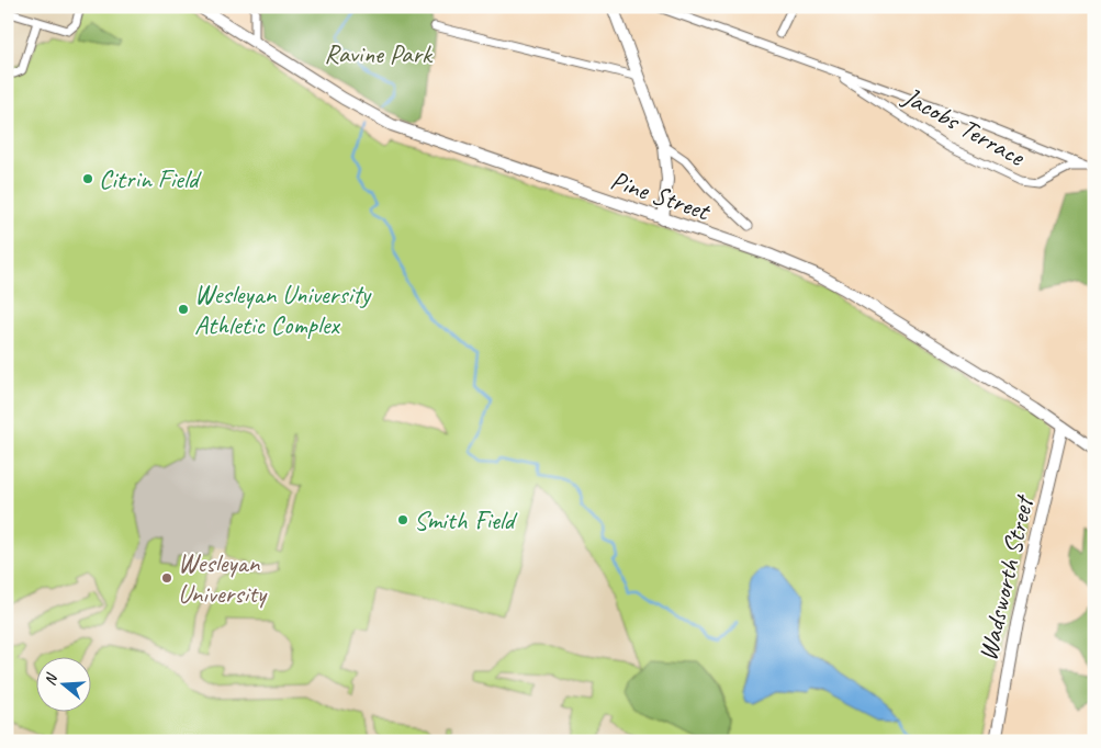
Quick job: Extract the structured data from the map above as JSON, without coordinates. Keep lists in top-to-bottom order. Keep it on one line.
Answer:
{"streets":{"street":["Jacobs Terrace","Pine Street","Wadsworth Street"]},"crossings":[["Pine Street","Wadsworth Street"]],"parks":["Ravine Park"],"places":["Citrin Field","Wesleyan University Athletic Complex","Smith Field","Wesleyan University"],"north":"left"}
